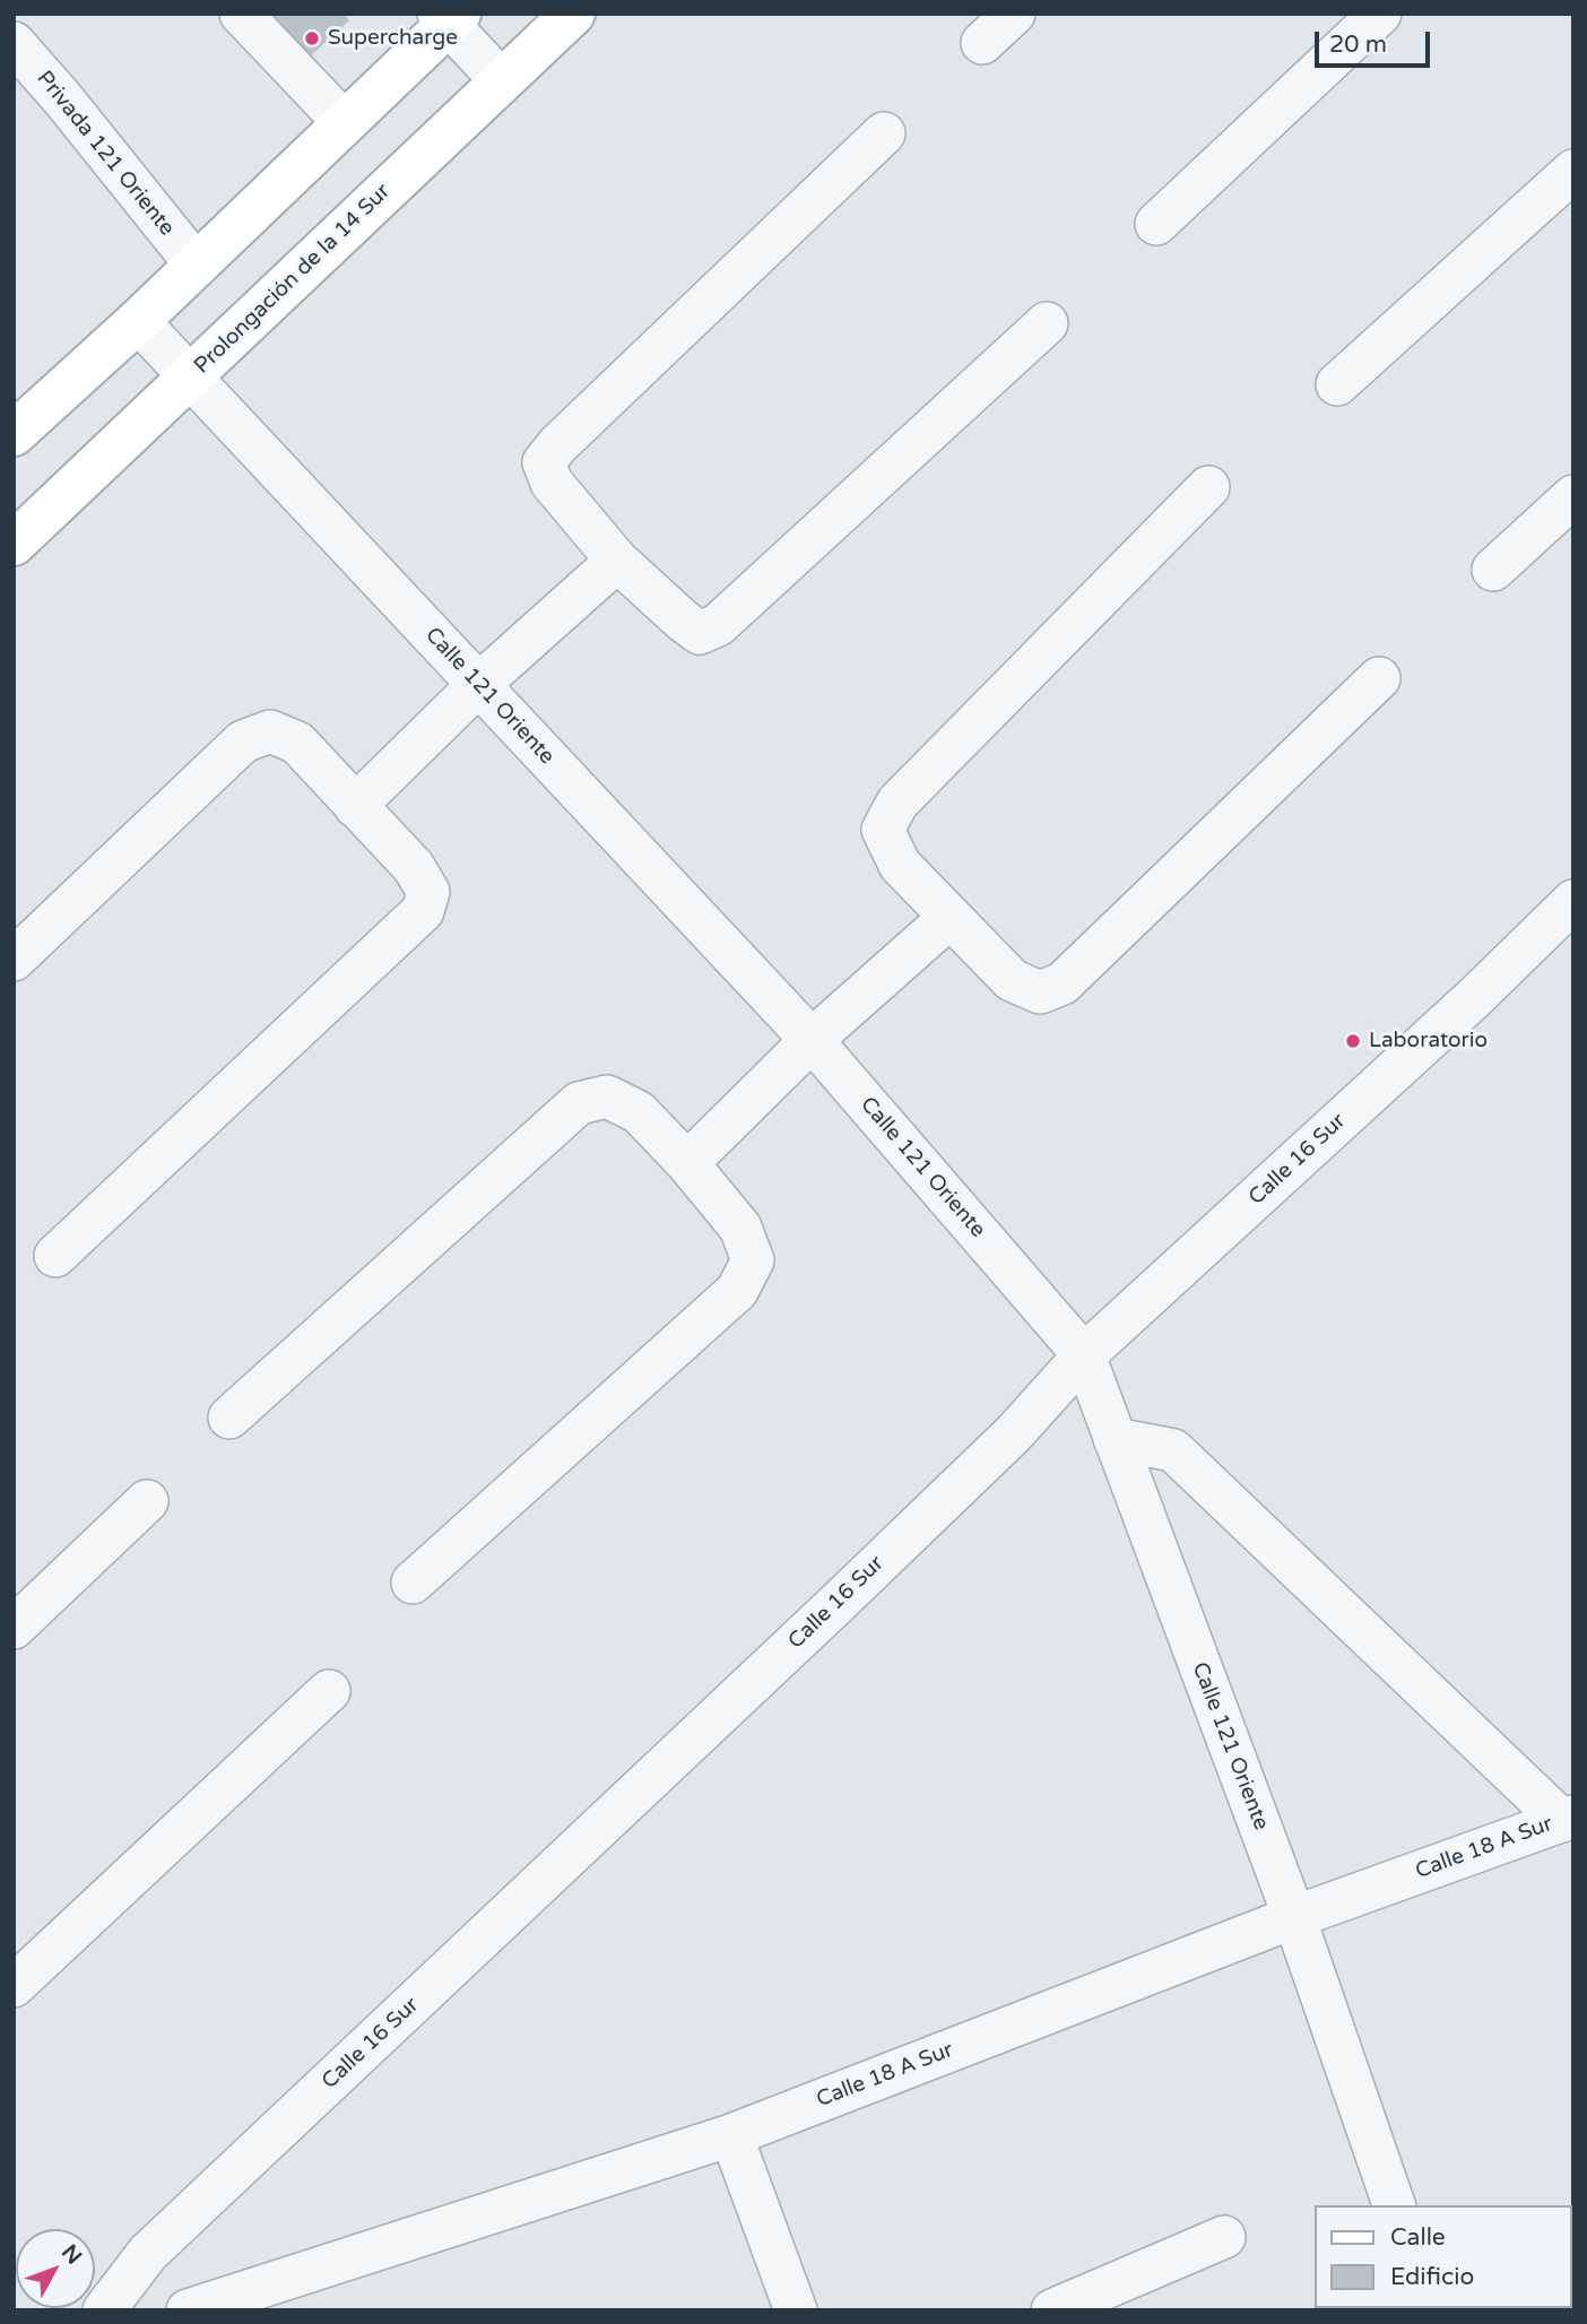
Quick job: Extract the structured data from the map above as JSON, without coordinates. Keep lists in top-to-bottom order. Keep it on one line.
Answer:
{"streets":{"main road":["Prolongación de la 14 Sur"],"street":["Privada 121 Oriente","Calle 121 Oriente","Calle 16 Sur","Calle 18 A Sur"]},"crossings":[["Prolongación de la 14 Sur","Calle 121 Oriente"],["Calle 121 Oriente","Calle 16 Sur"],["Calle 121 Oriente","Calle 18 A Sur"]],"places":["Supercharge","Laboratorio"],"legend":["Calle","Edificio"],"scale_bar":"20 m","north":"top right"}
